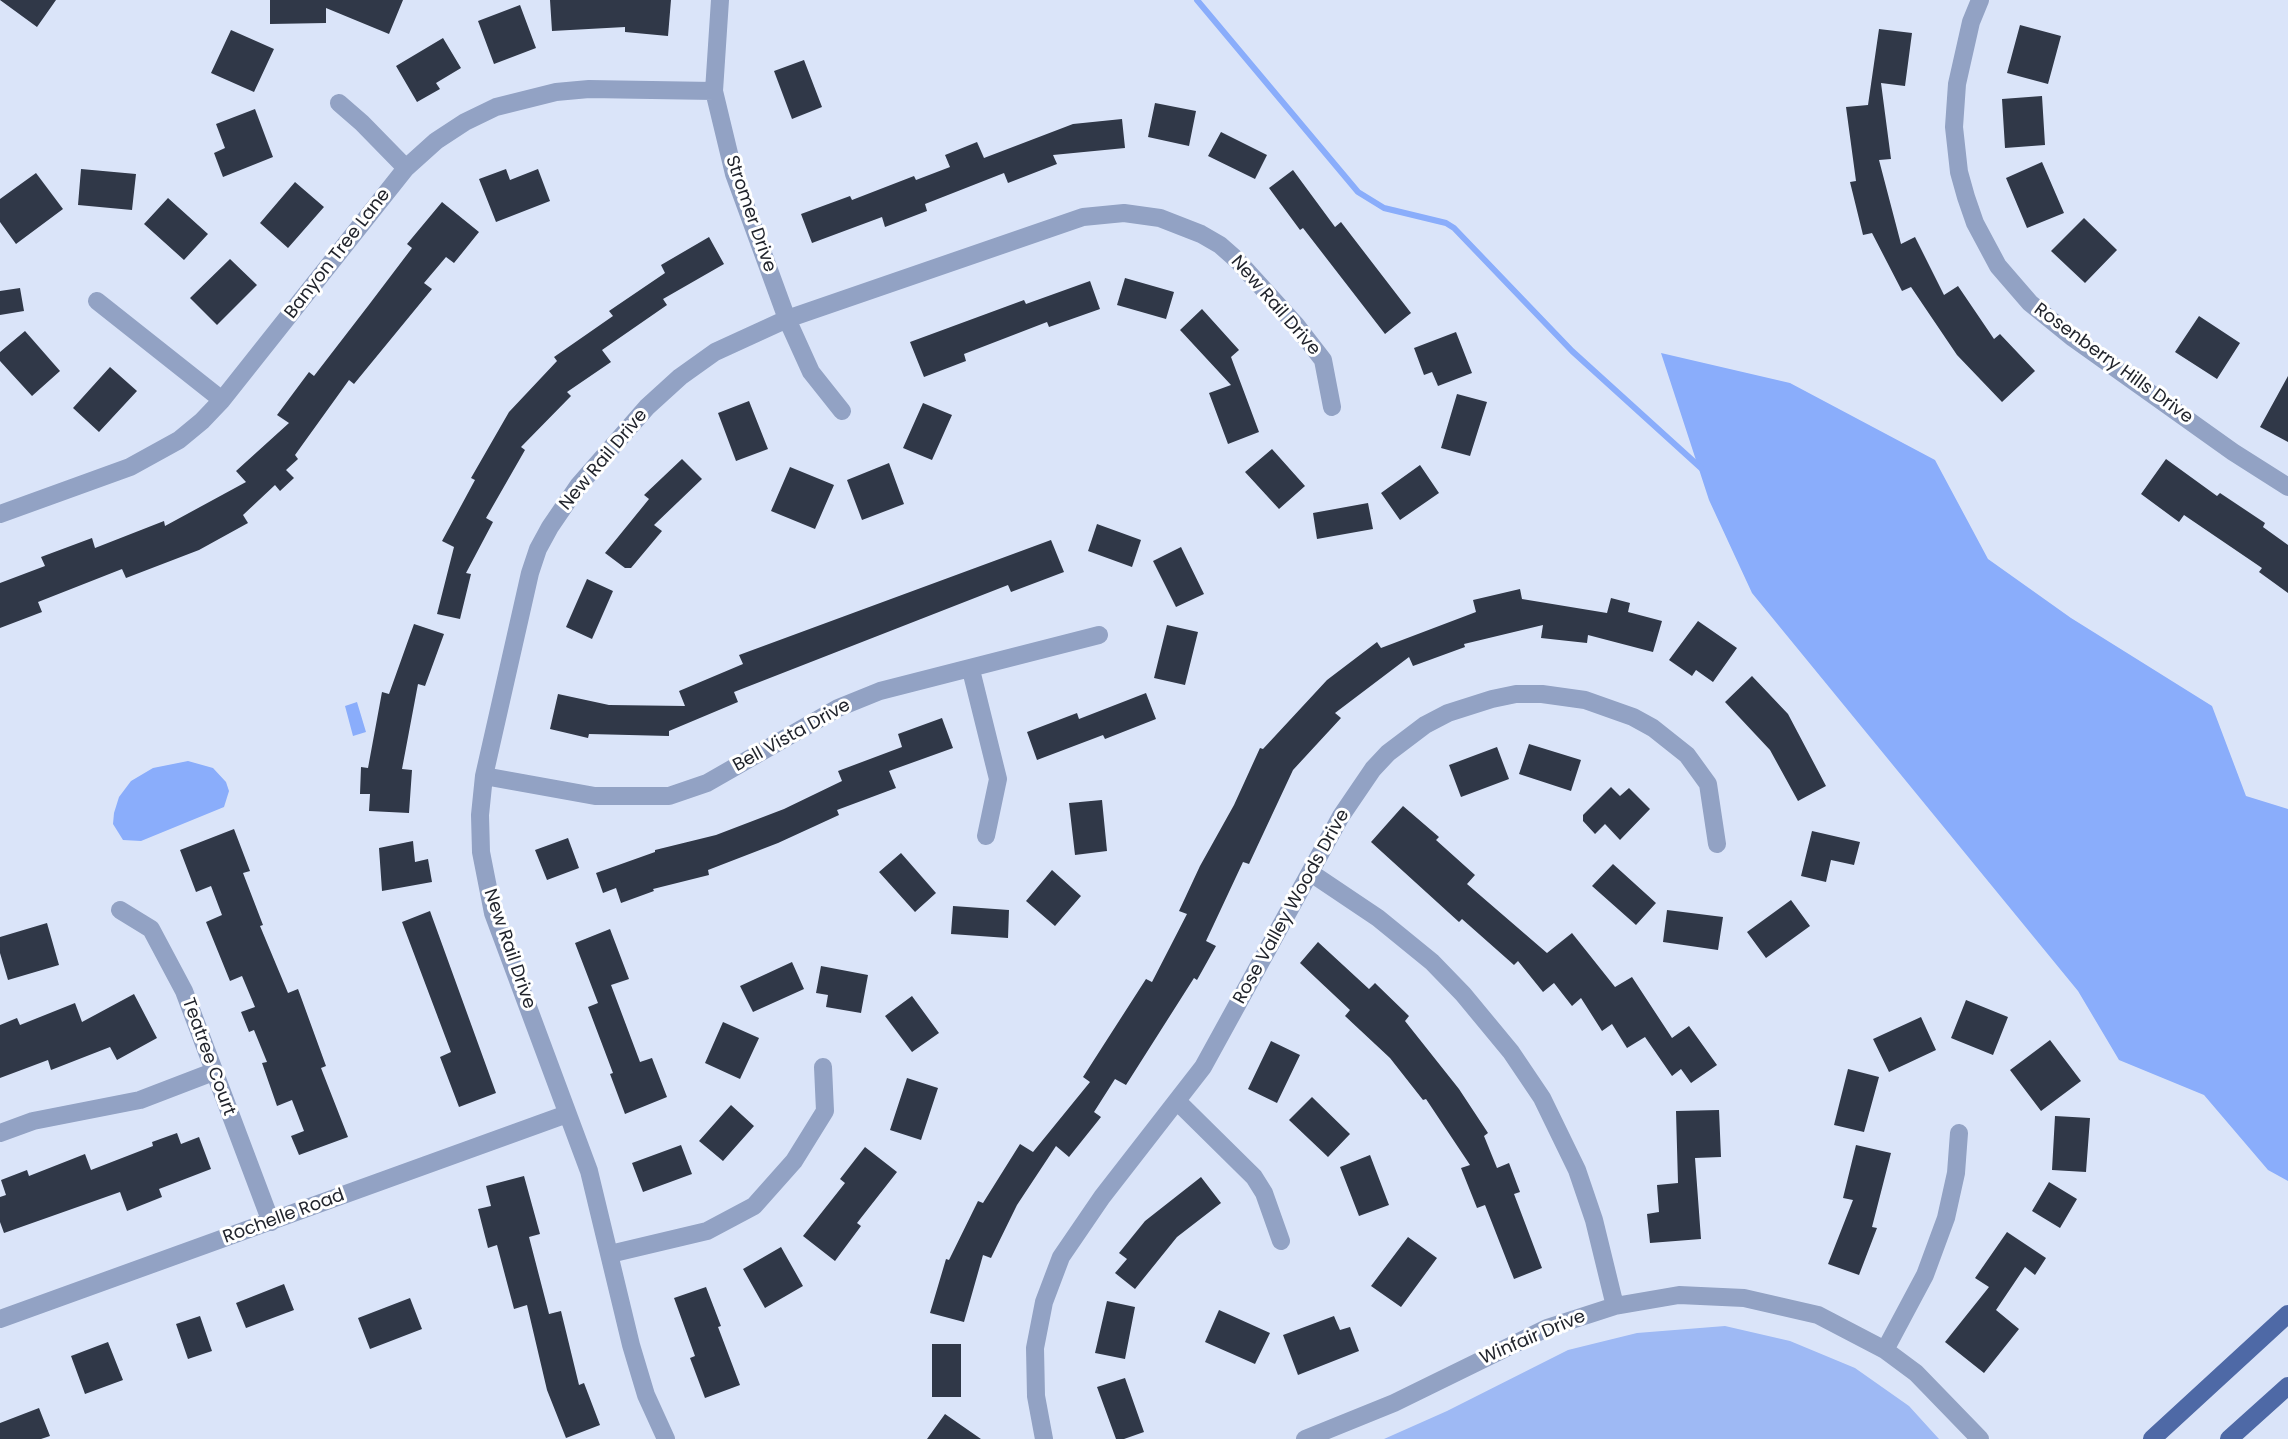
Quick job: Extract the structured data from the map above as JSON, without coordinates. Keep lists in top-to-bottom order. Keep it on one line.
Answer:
{"streets":{"street":["Stromer Drive","Banyon Tree Lane","New Rail Drive","Rosenberry Hills Drive","Bell Vista Drive","Rose Valley Woods Drive","Teatree Court","Rochelle Road","Winfair Drive"]},"crossings":[["Stromer Drive","Banyon Tree Lane"],["Stromer Drive","New Rail Drive"],["New Rail Drive","Bell Vista Drive"],["New Rail Drive","Rochelle Road"],["Teatree Court","Rochelle Road"]]}
